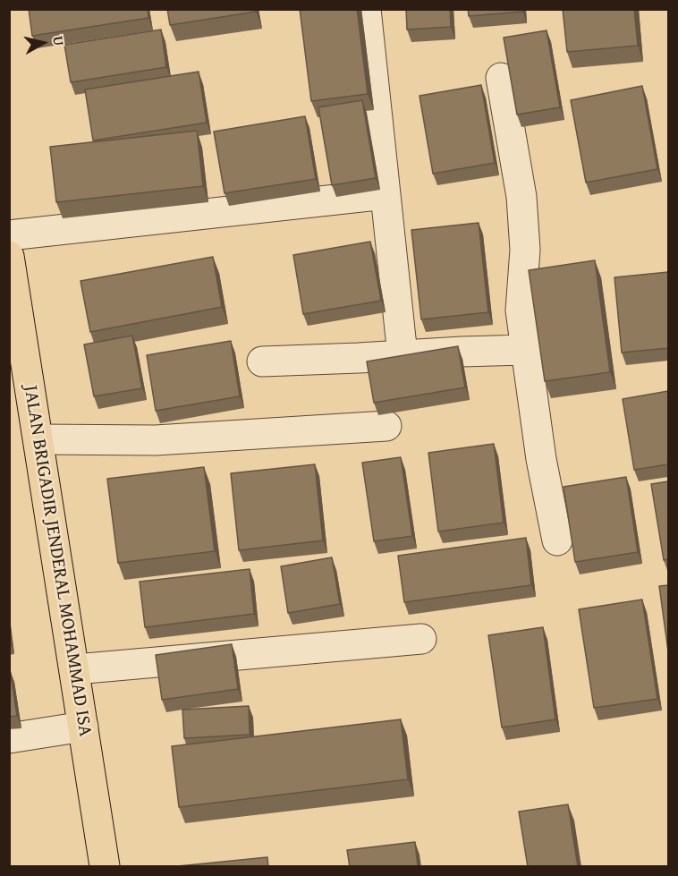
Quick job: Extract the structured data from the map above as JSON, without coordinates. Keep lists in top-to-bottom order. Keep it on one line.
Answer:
{"streets":{"highway":["JALAN BRIGADIR JENDERAL MOHAMMAD ISA"]},"north":"right"}
